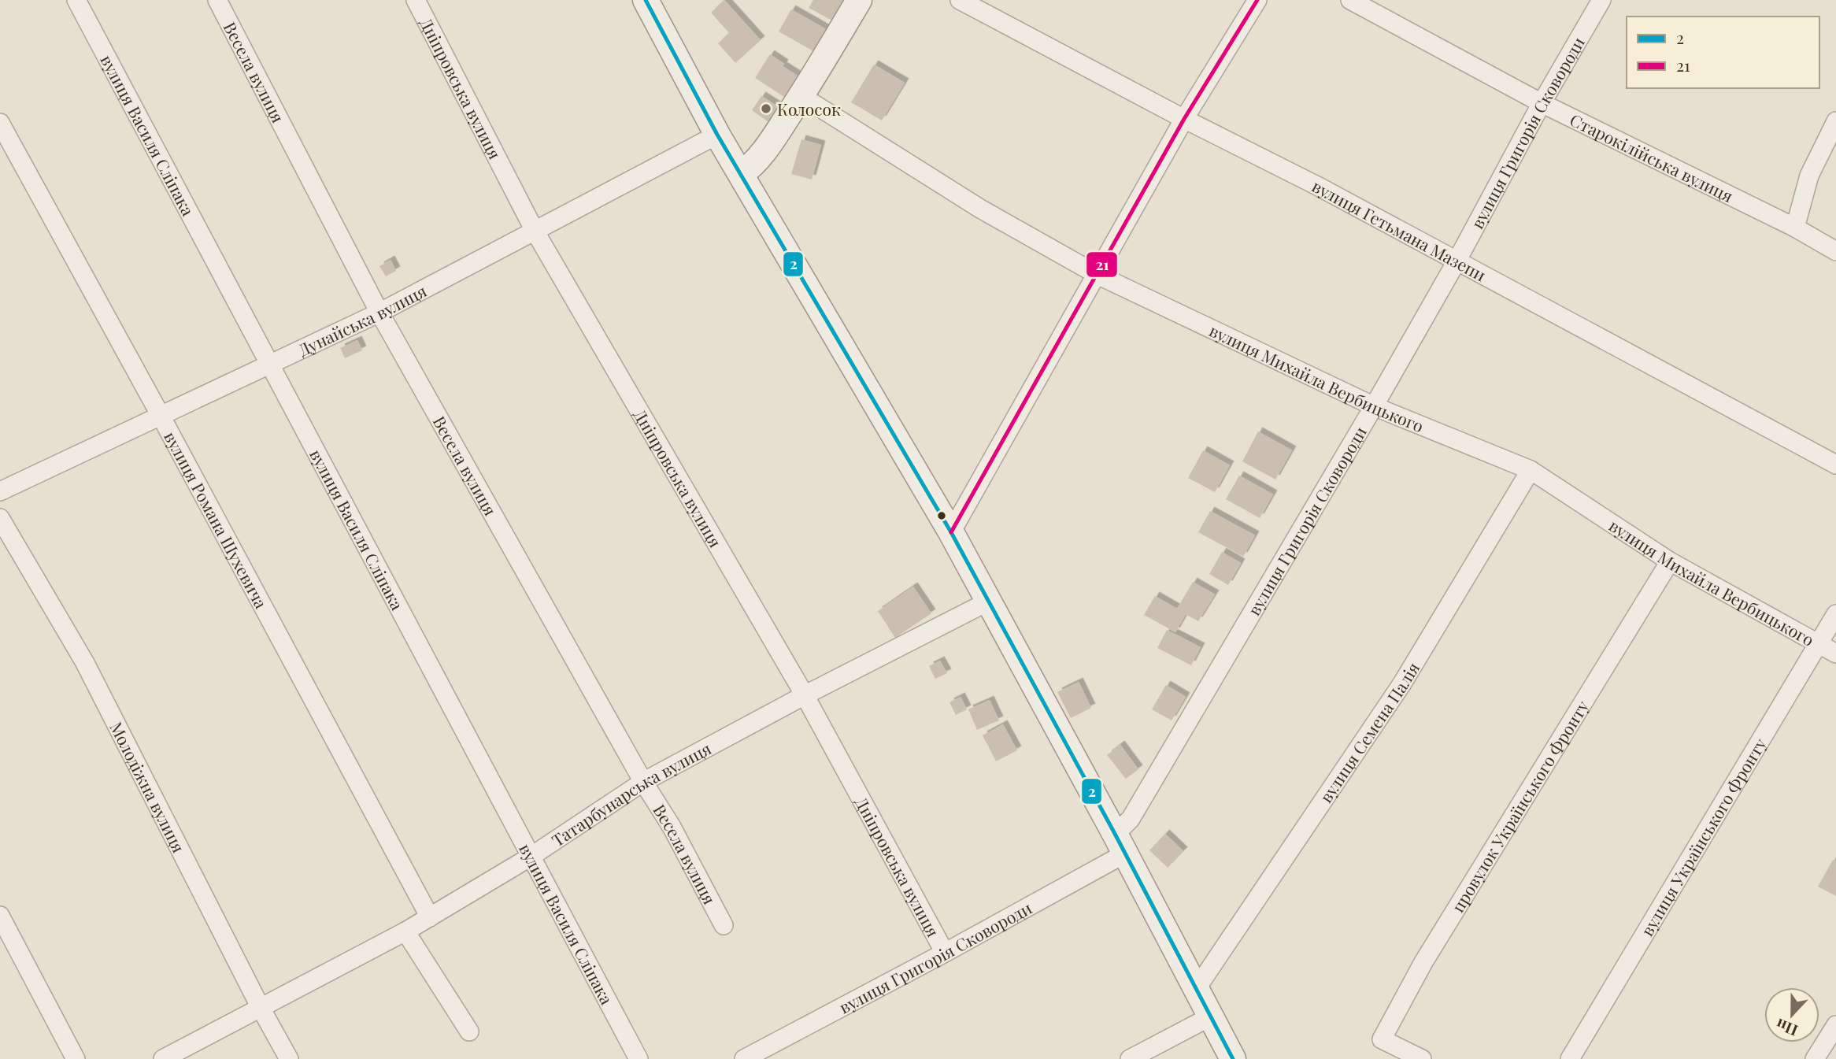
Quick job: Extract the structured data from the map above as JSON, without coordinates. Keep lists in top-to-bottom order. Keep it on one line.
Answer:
{"streets":{"street":["Весела вулиця","Дніпровська вулиця","вулиця Григорія Сковороди","вулиця Василя Сліпака","Старокілійська вулиця","вулиця Гетьмана Мазепи","Дунайська вулиця","вулиця Михайла Вербицького","вулиця Романа Шухевича","вулиця Семена Палія","Молодіжна вулиця","Татарбунарська вулиця","провулок Українського Фронту","вулиця Українського Фронту"]},"crossings":[["Весела вулиця","Дунайська вулиця"],["Весела вулиця","Татарбунарська вулиця"],["Дніпровська вулиця","вулиця Григорія Сковороди"],["Дніпровська вулиця","Дунайська вулиця"],["Дніпровська вулиця","Татарбунарська вулиця"],["вулиця Григорія Сковороди","Старокілійська вулиця"],["вулиця Григорія Сковороди","вулиця Гетьмана Мазепи"],["вулиця Григорія Сковороди","вулиця Михайла Вербицького"],["вулиця Василя Сліпака","Дунайська вулиця"],["вулиця Василя Сліпака","Татарбунарська вулиця"],["Дунайська вулиця","вулиця Романа Шухевича"],["вулиця Михайла Вербицького","вулиця Семена Палія"],["вулиця Михайла Вербицького","провулок Українського Фронту"],["вулиця Михайла Вербицького","вулиця Українського Фронту"],["вулиця Романа Шухевича","Татарбунарська вулиця"],["Молодіжна вулиця","Татарбунарська вулиця"]],"places":["Колосок"],"lines":["transit line 2","transit line 21"],"legend":["2","21"],"north":"bottom"}
